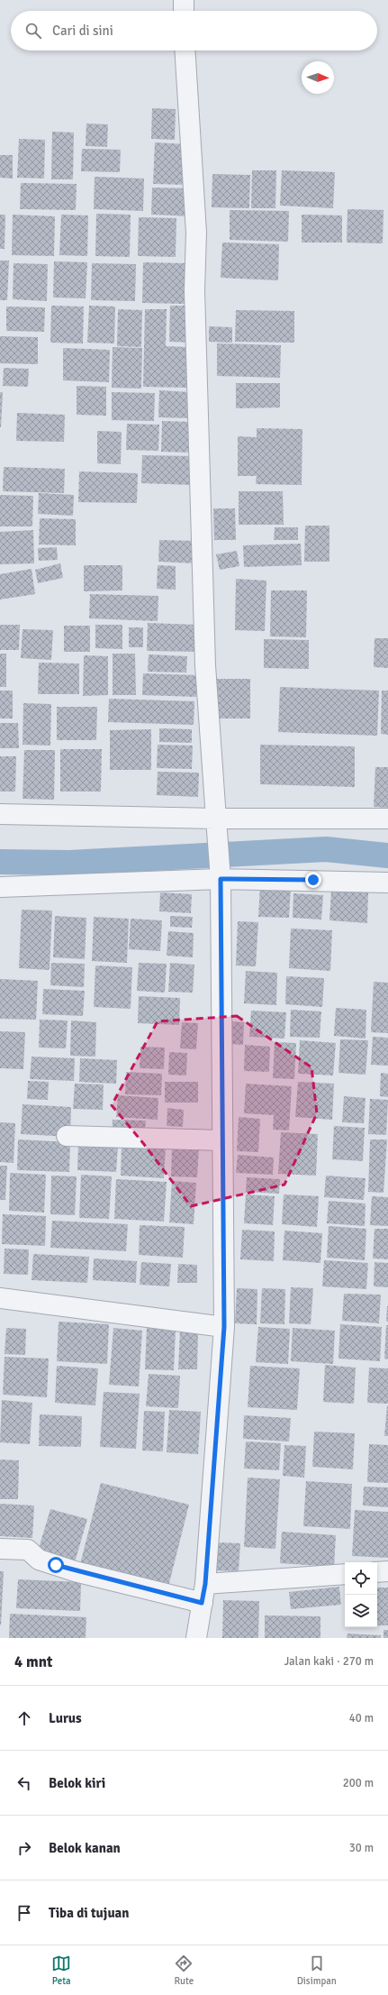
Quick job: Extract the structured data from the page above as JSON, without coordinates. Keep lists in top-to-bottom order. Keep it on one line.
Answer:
{"north":"right","page":{"search":"Cari di sini","heading":["4 mnt","Jalan kaki · 270 m"],"list":[["Lurus","40 m"],["Belok kiri","200 m"],["Belok kanan","30 m"],"Tiba di tujuan"],"nav":["Peta","Rute","Disimpan"]}}
